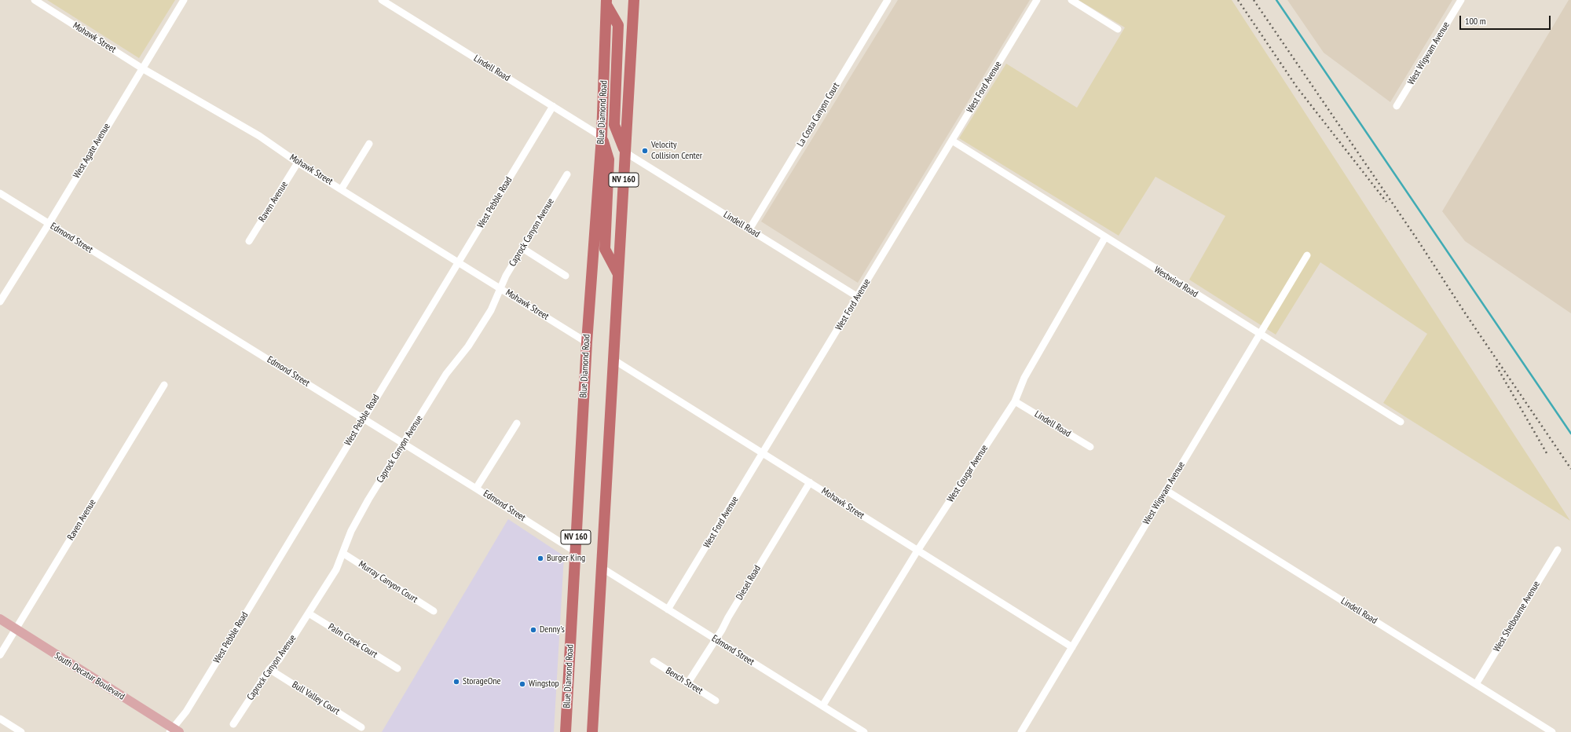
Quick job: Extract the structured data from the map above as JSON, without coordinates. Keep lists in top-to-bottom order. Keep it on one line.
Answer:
{"streets":{"highway":["Blue Diamond Road","NV 160"],"main road":["South Decatur Boulevard"],"street":["Mohawk Street","West Wigwam Avenue","Lindell Road","West Ford Avenue","La Costa Canyon Court","West Agate Avenue","Raven Avenue","West Pebble Road","Caprock Canyon Avenue","Edmond Street","Westwind Road","West Cougar Avenue","Murray Canyon Court","Diesel Road","West Shelbourne Avenue","Palm Creek Court","Bench Street","Bull Valley Court"]},"crossings":[["Mohawk Street","West Wigwam Avenue"],["Mohawk Street","West Ford Avenue"],["Mohawk Street","Blue Diamond Road"],["Mohawk Street","West Agate Avenue"],["Mohawk Street","NV 160"],["Mohawk Street","Raven Avenue"],["Mohawk Street","West Pebble Road"],["Mohawk Street","Caprock Canyon Avenue"],["Mohawk Street","West Cougar Avenue"],["Mohawk Street","Diesel Road"],["West Wigwam Avenue","Lindell Road"],["West Wigwam Avenue","Westwind Road"],["Lindell Road","West Ford Avenue"],["Lindell Road","Blue Diamond Road"],["Lindell Road","La Costa Canyon Court"],["Lindell Road","NV 160"],["Lindell Road","West Pebble Road"],["Lindell Road","West Cougar Avenue"],["Lindell Road","West Shelbourne Avenue"],["West Ford Avenue","Edmond Street"],["West Ford Avenue","Westwind Road"],["Blue Diamond Road","Edmond Street"],["West Agate Avenue","Edmond Street"],["NV 160","Edmond Street"],["Raven Avenue","South Decatur Boulevard"],["West Pebble Road","Edmond Street"],["West Pebble Road","South Decatur Boulevard"],["Caprock Canyon Avenue","Edmond Street"],["Caprock Canyon Avenue","Murray Canyon Court"],["Caprock Canyon Avenue","Palm Creek Court"],["Caprock Canyon Avenue","Bull Valley Court"],["Edmond Street","West Cougar Avenue"],["Edmond Street","Diesel Road"],["Westwind Road","West Cougar Avenue"],["Diesel Road","Bench Street"]],"places":["Velocity Collision Center","Burger King","Denny's","StorageOne","Wingstop"],"scale_bar":"100 m"}
